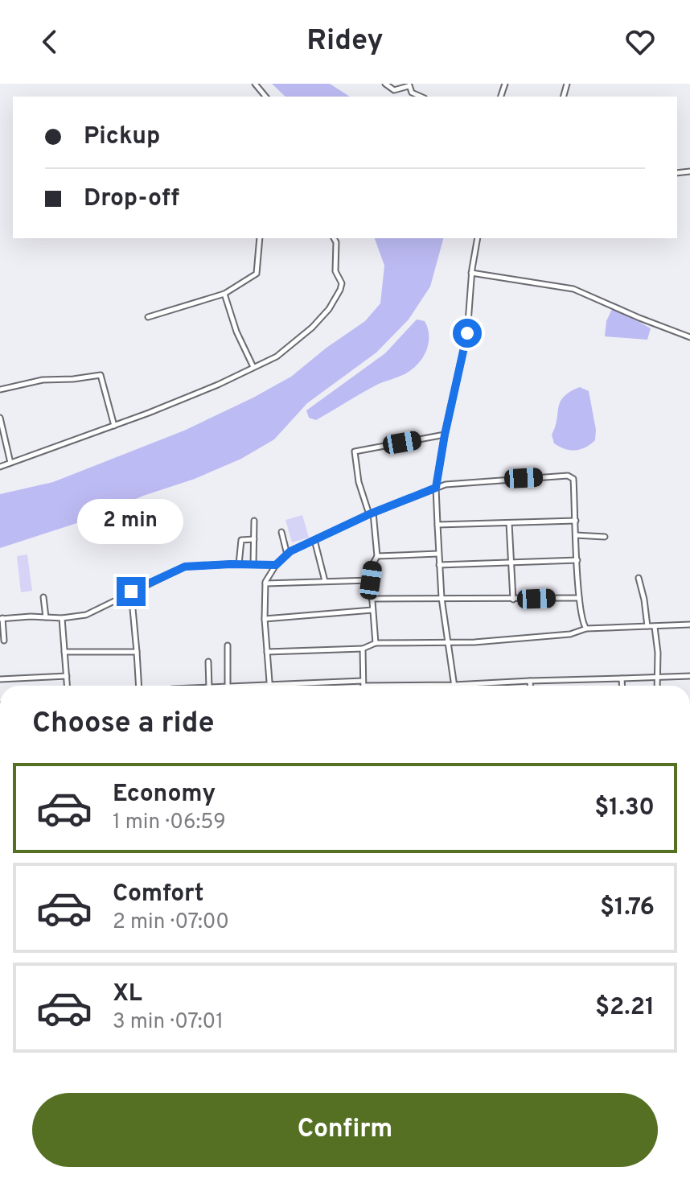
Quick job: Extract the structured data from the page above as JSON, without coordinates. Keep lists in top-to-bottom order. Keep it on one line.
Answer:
{"page":{"header":"Ridey","banner":["Pickup","Drop-off"],"bubble":"2 min","heading":"Choose a ride","list":[{"name":"Economy","note":"1 min · 06:59","value":"$1.30"},{"name":"Comfort","note":"2 min · 07:00","value":"$1.76"},{"name":"XL","note":"3 min · 07:01","value":"$2.21"}],"buttons":"Confirm"}}
